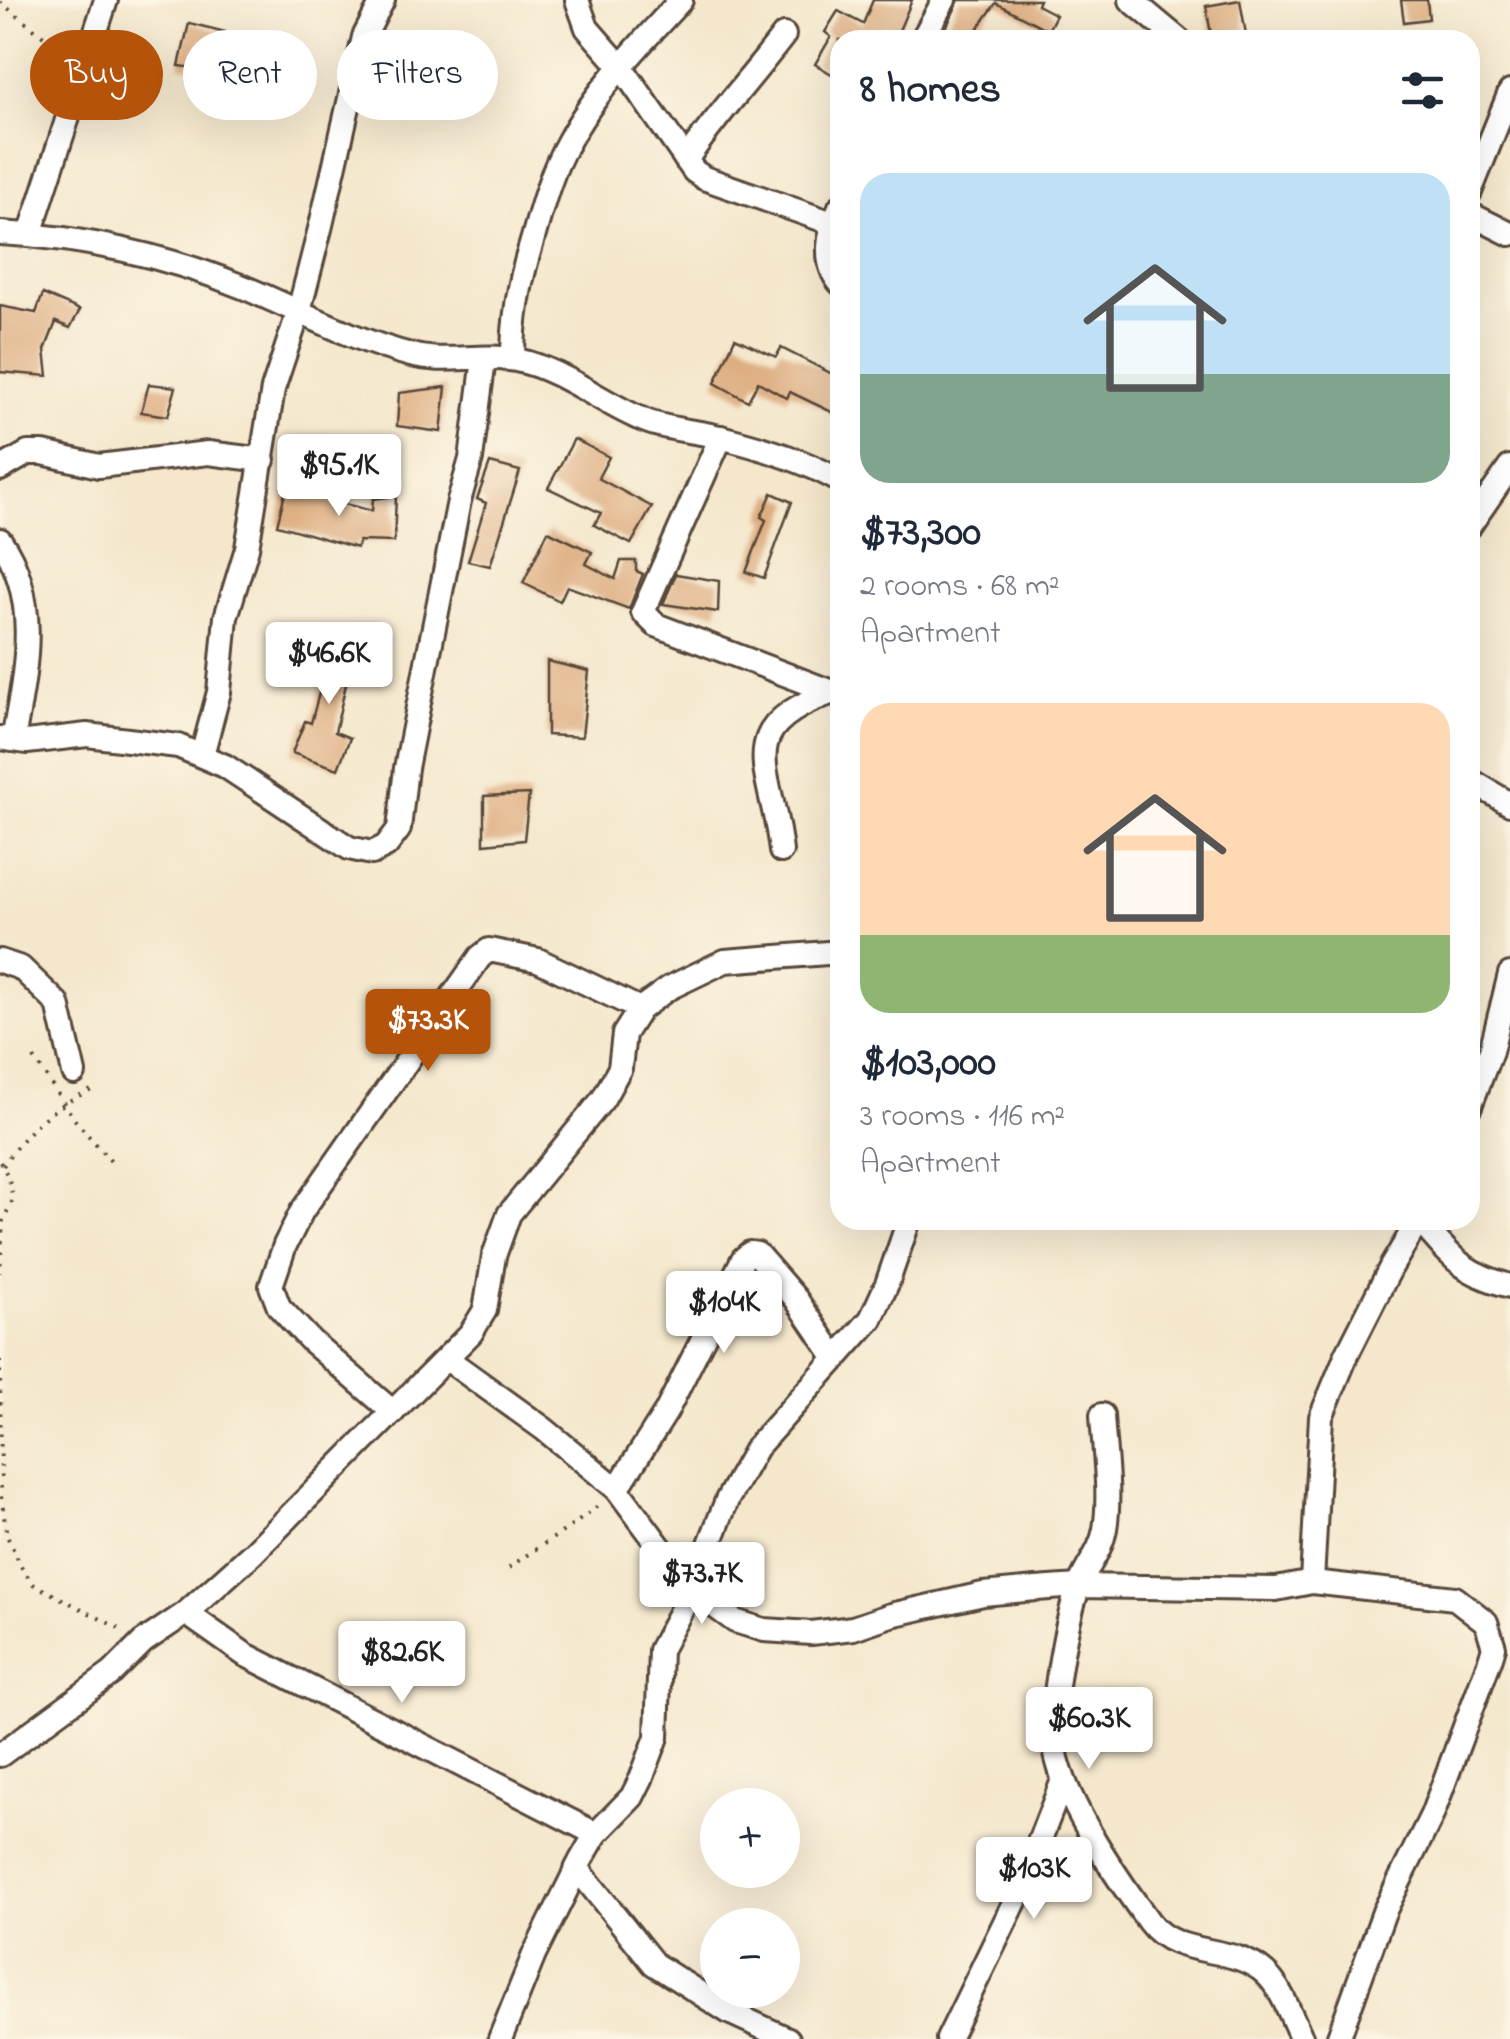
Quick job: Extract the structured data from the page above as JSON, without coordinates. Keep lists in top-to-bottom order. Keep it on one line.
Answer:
{"page":{"chip":["Buy","Rent","Filters"],"heading":"8 homes","list":[{"name":"$73,300","note":"2 rooms · 68 m² · Apartment"},{"name":"$103,000","note":"3 rooms · 116 m² · Apartment"}],"price":["$95.1K","$46.6K","$73.3K","$104K","$73.7K","$82.6K","$60.3K","$103K"],"map_buttons":["+","−"]}}
